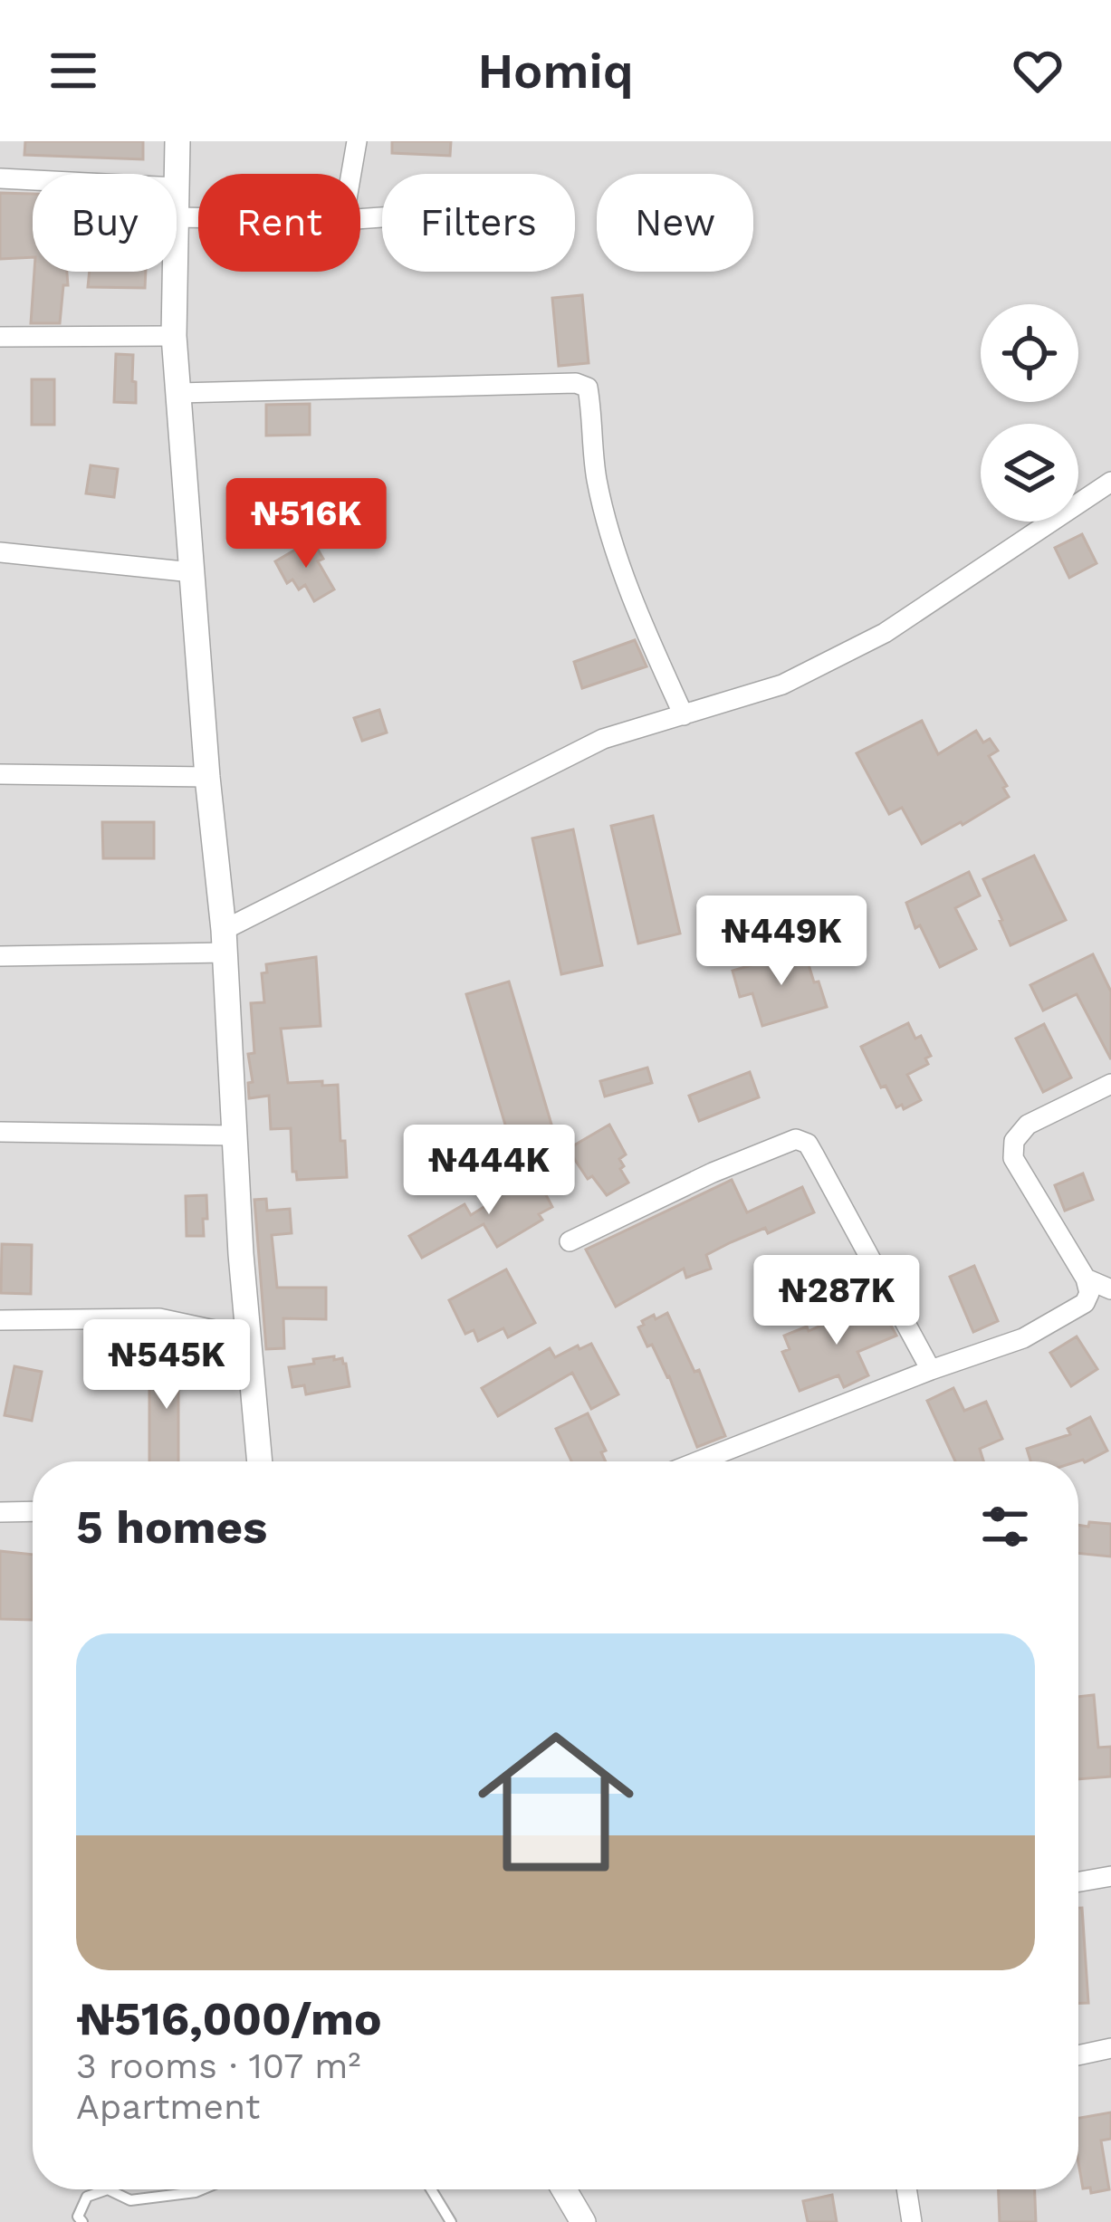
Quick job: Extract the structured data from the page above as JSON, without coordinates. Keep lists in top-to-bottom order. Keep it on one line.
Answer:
{"page":{"header":"Homiq","chip":["Buy","Rent","Filters","New"],"price":["₦516K","₦449K","₦444K","₦287K","₦545K"],"heading":"5 homes","list":[{"name":"₦516,000/mo","note":"3 rooms · 107 m² · Apartment"}]}}
